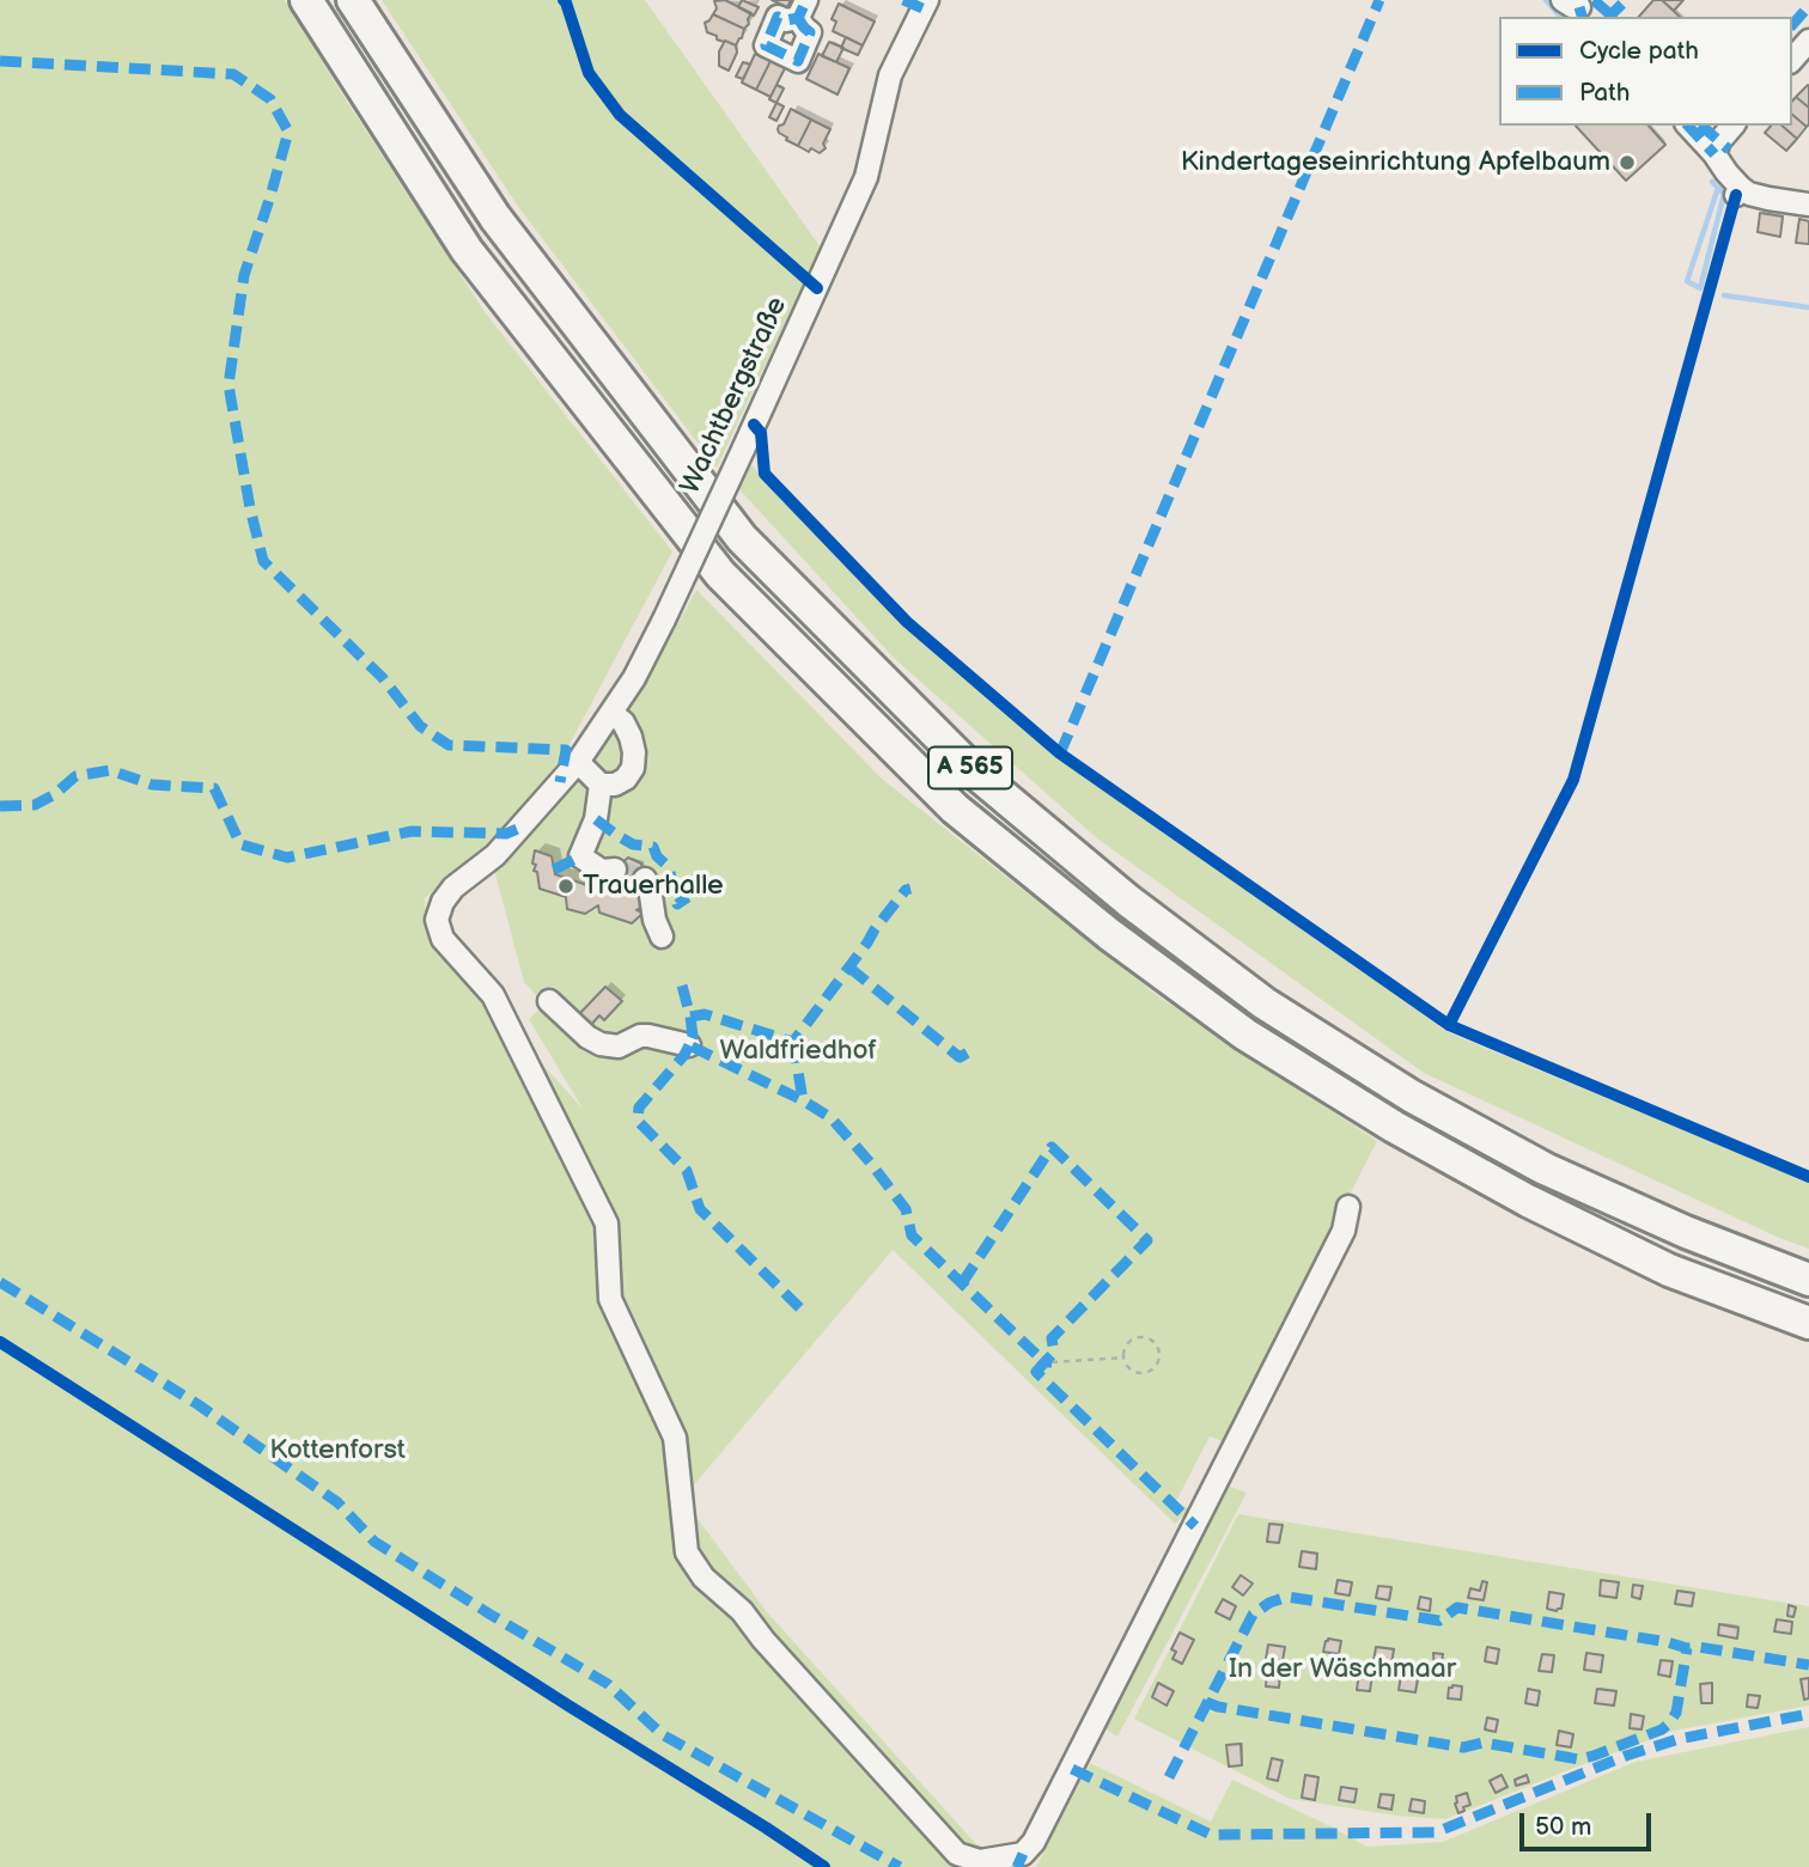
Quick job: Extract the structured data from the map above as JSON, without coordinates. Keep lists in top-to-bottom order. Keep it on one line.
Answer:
{"streets":{"highway":["A 565"],"street":["Wachtbergstraße"]},"parks":["Waldfriedhof","Kottenforst","In der Wäschmaar"],"places":["Kindertageseinrichtung Apfelbaum","Trauerhalle"],"legend":["Cycle path","Path"],"scale_bar":"50 m"}
